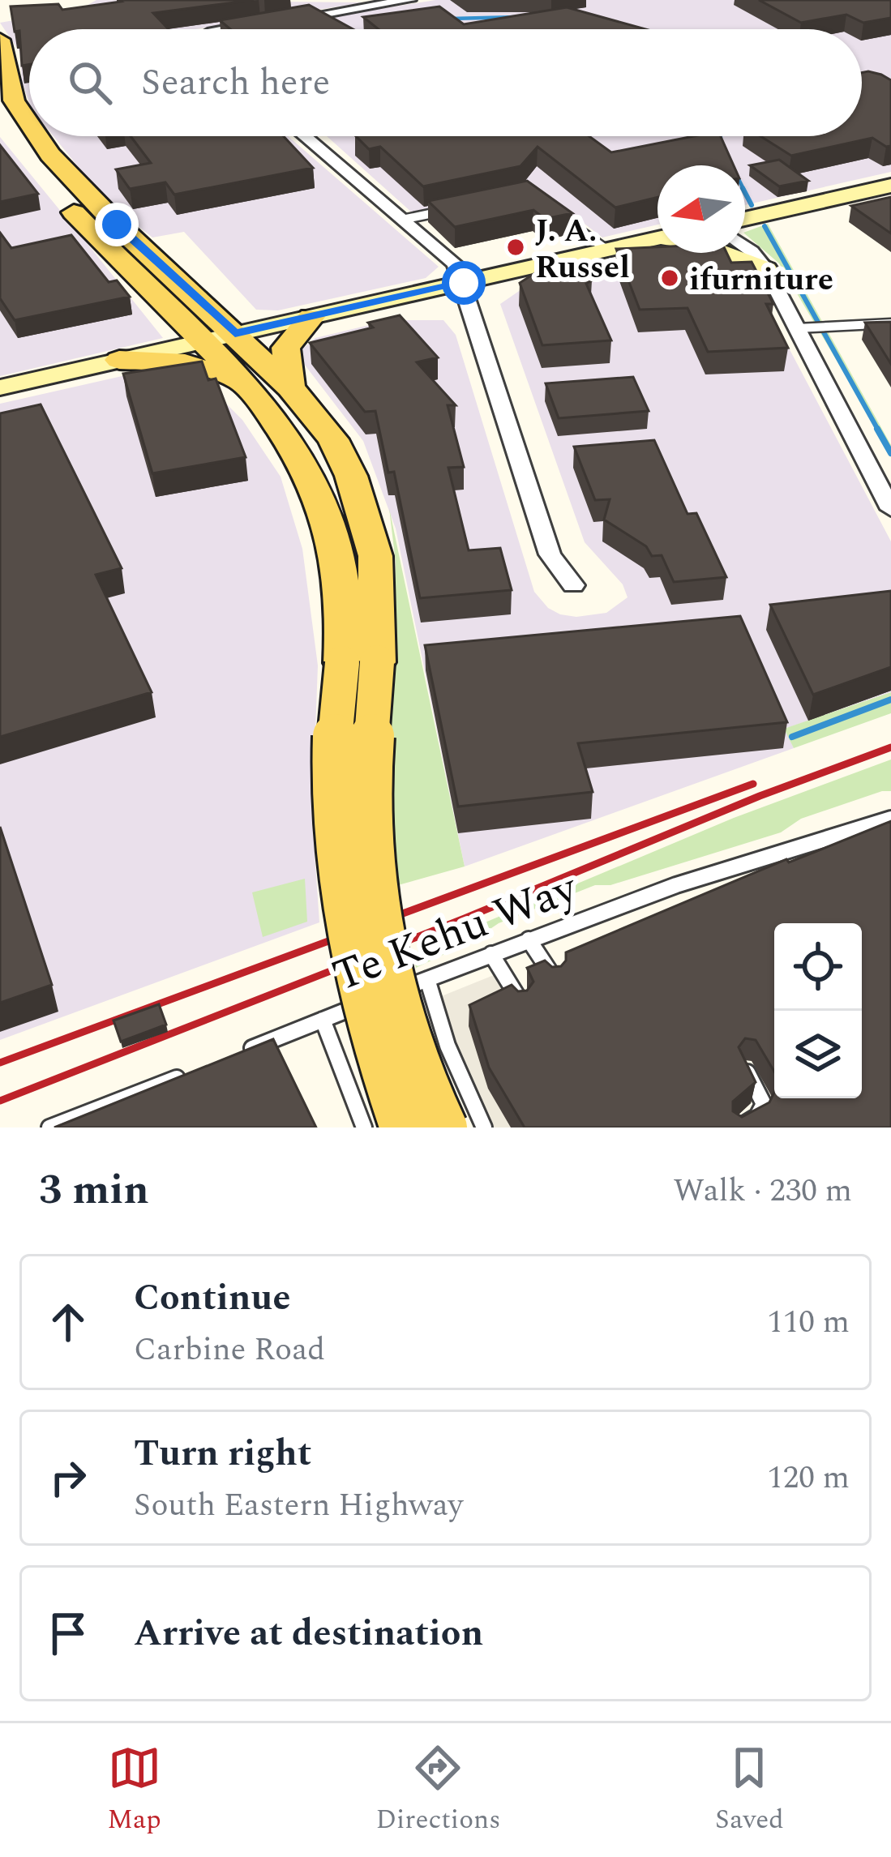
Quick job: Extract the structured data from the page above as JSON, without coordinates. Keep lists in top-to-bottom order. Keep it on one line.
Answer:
{"streets":{"lane":["Te Kehu Way"]},"places":["J. A. Russel","ifurniture"],"north":"left","page":{"search":"Search here","heading":["3 min","Walk · 230 m"],"list":[["Continue","Carbine Road","110 m"],["Turn right","South Eastern Highway","120 m"],"Arrive at destination"],"nav":["Map","Directions","Saved"]}}
